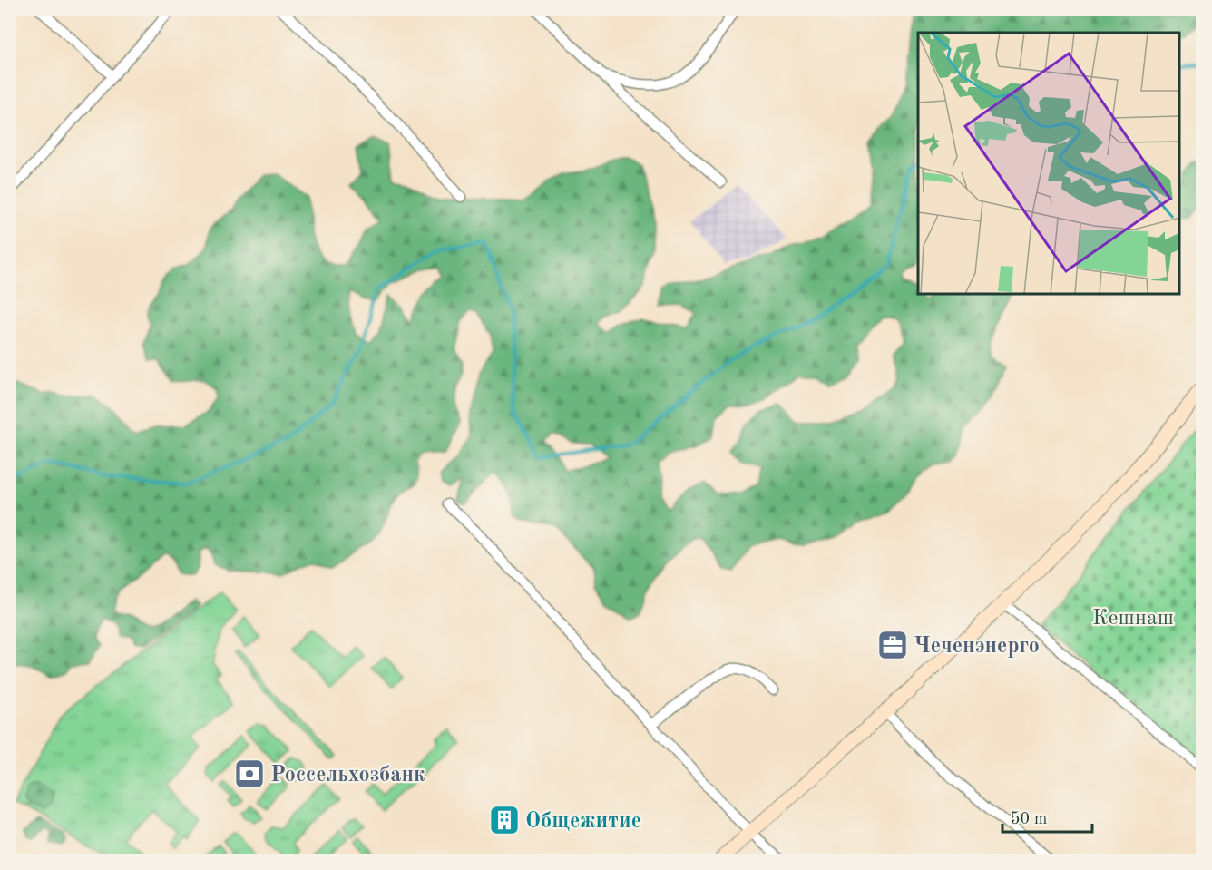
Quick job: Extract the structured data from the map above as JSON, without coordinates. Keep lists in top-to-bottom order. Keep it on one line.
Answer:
{"parks":["Кешнаш"],"places":{"office":["Чеченэнерго"],"bank":["Россельхозбанк"],"building":["Общежитие"]},"scale_bar":"50 m"}
